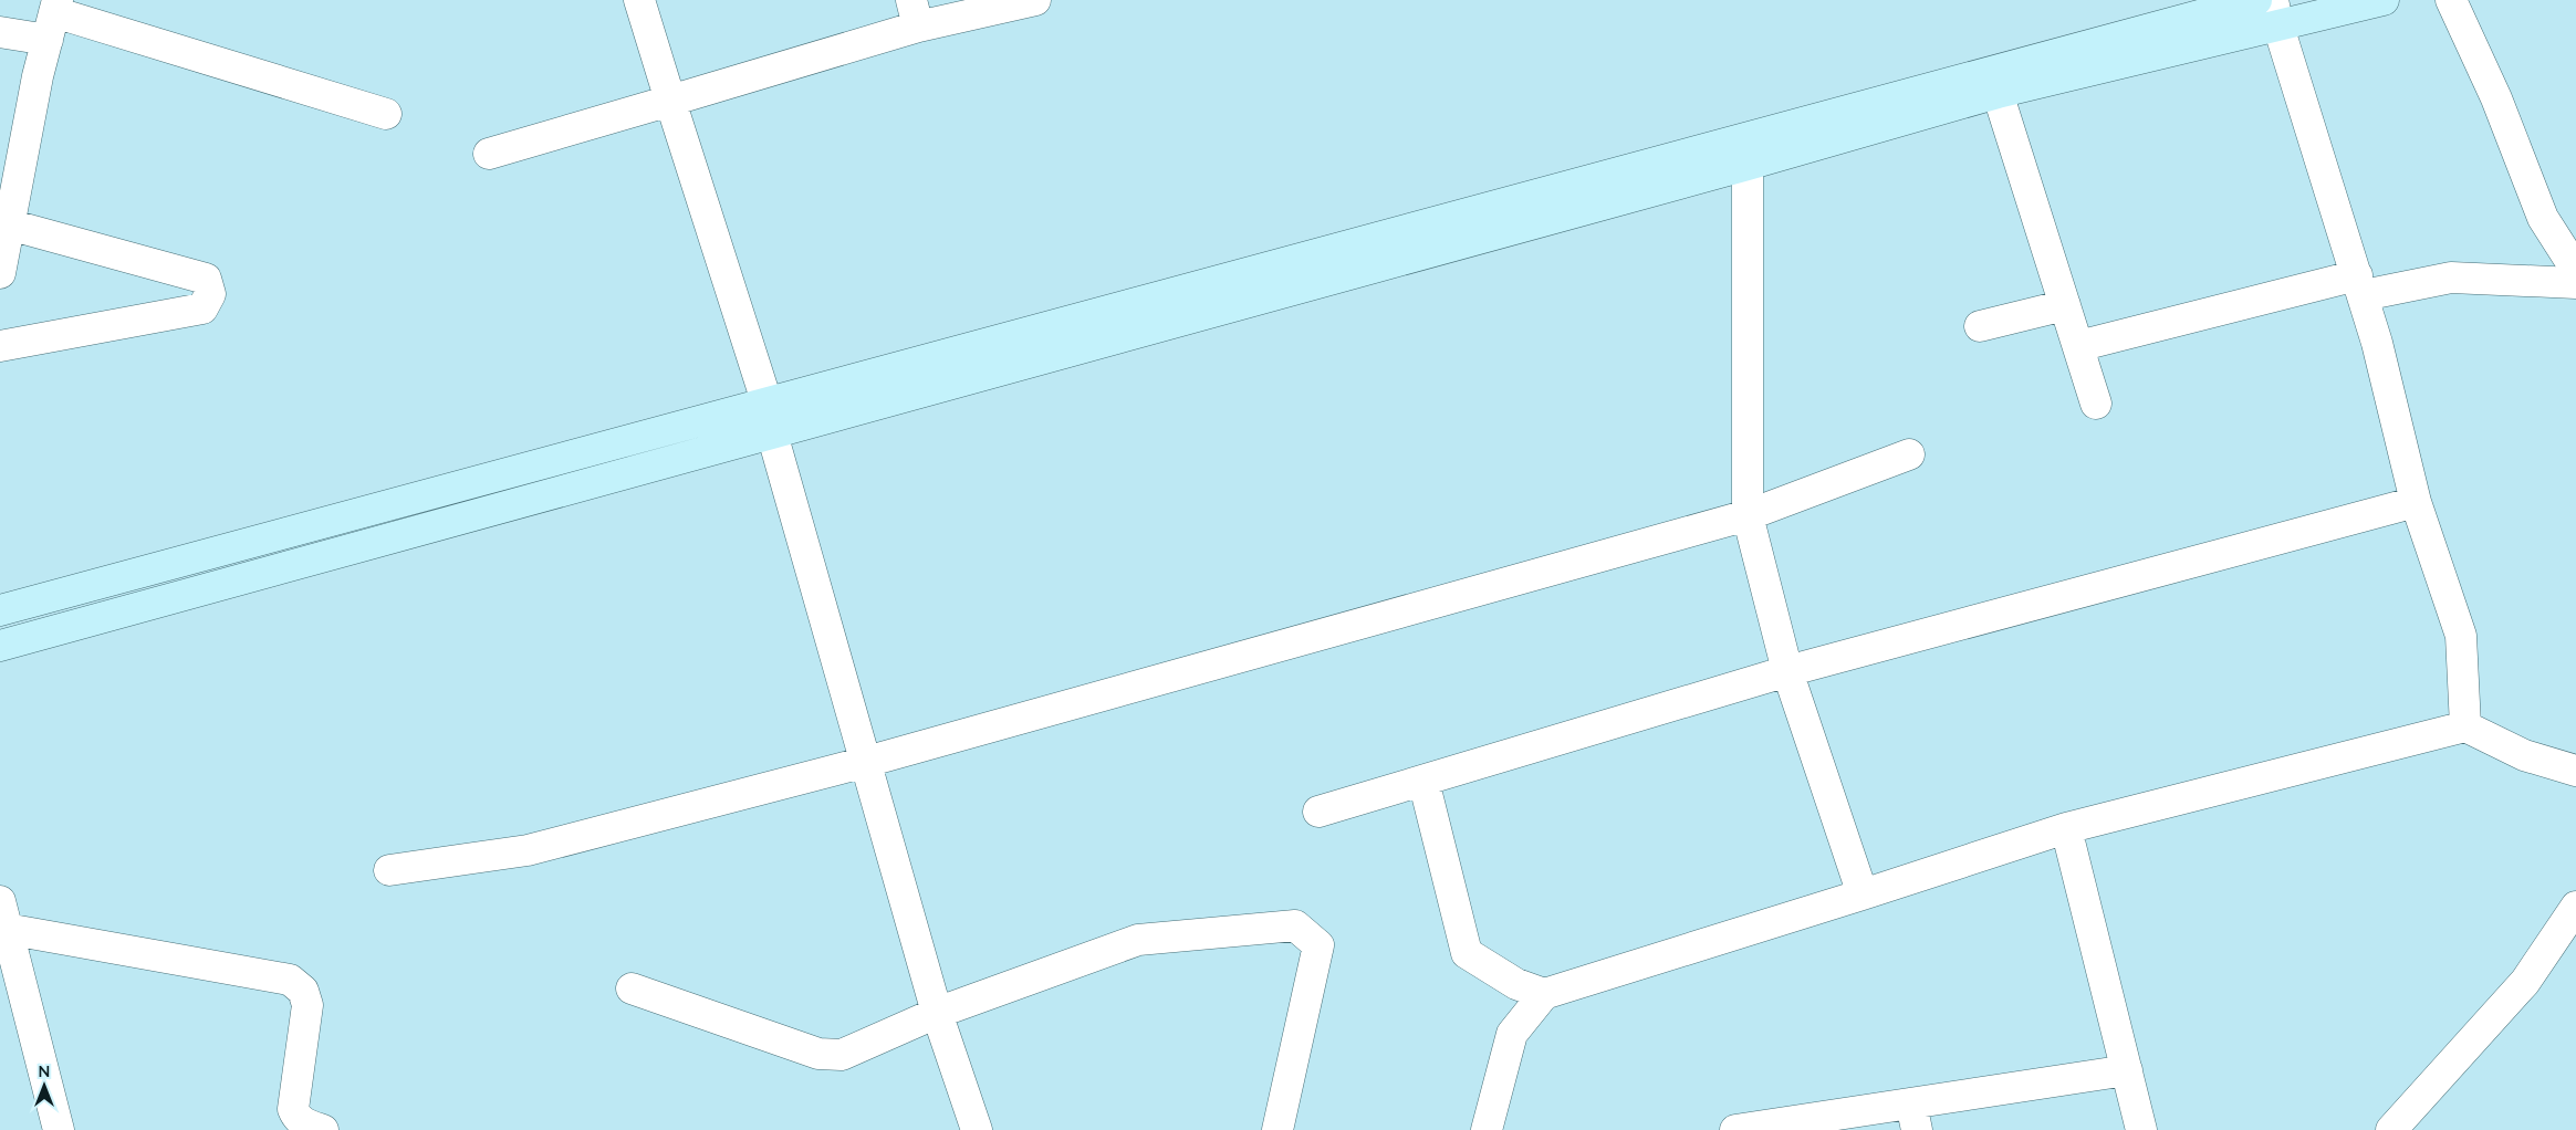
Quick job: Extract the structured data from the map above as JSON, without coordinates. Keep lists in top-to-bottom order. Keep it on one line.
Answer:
{"north":"top"}
